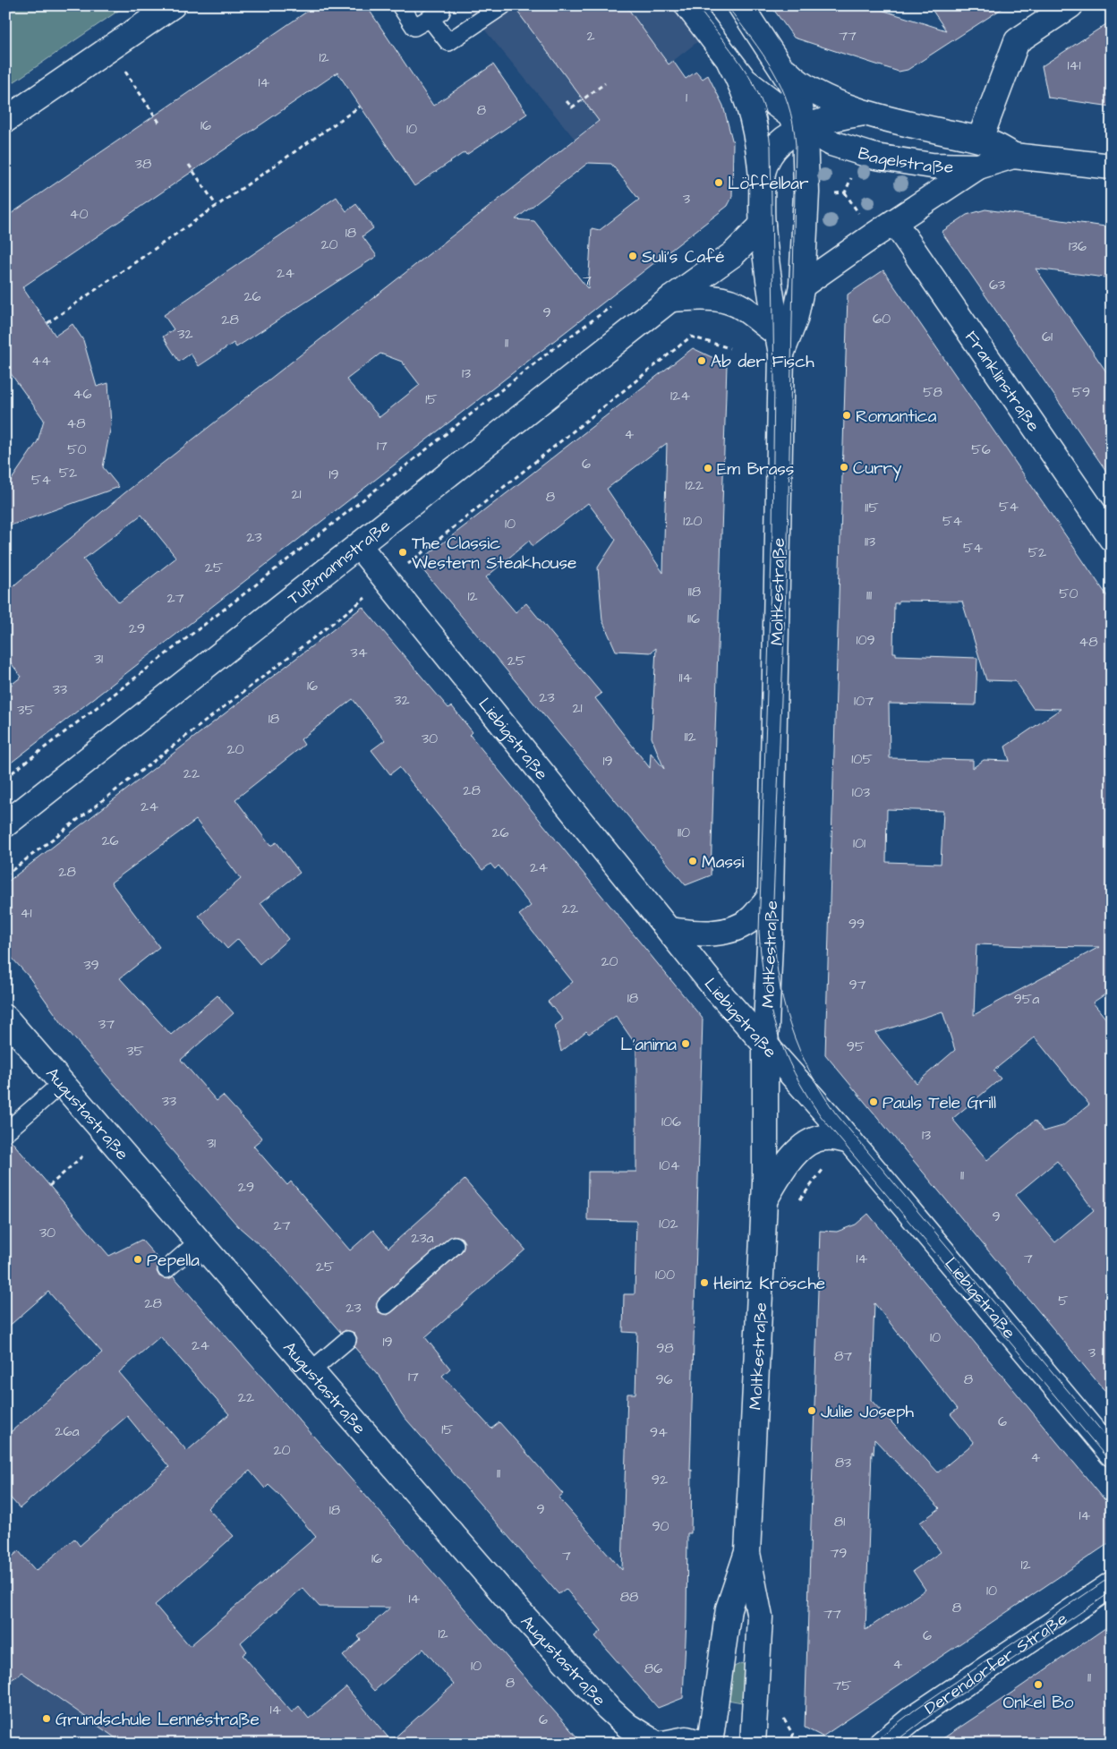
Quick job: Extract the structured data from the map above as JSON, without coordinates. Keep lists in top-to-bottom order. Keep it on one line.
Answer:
{"streets":{"street":["Bagelstraße","Franklinstraße","Tußmannstraße","Moltkestraße","Liebigstraße","Augustastraße","Derendorfer Straße"]},"crossings":[["Bagelstraße","Moltkestraße"],["Tußmannstraße","Moltkestraße"],["Tußmannstraße","Liebigstraße"],["Moltkestraße","Liebigstraße"]],"places":["Löffelbar","Suli's Café","Ab der Fisch","Romantica","Curry","Em Brass","The Classic Western Steakhouse","Massi","L'anima","Pauls Tele Grill","Pepella","Heinz Krösche","Julie Joseph","Onkel Bo","Grundschule Lennéstraße"],"house_numbers":["2","77","12","141","14","1","8","16","10","38","3","40","18","20","136","24","7","63","26","9","60","28","32","61","11","44","13","58","59","46","124","15","48","4","17","50","56","6","52","19","54","122","21","8","54","115","120","54","10","23","113","54","52","25","118","50","111","12","27","116","29","109","48","34","31","25","114","16","33","23","32","107","21","35","18","112","30","20","105","19","22","28","103","24","26","110","26","101","24","28","22","41","99","20","39","97","18","95a","37","95","35","33","106","13","31","104","11","29","9","102","27","30","23a","14","7","25","100","5","28","23","10","19","24","98","3","87","17","96","8","22","6","15","26a","94","20","4","83","11","92","9","18","14","81","90","79","7","16","12","10","88","14","8","77","12","6","4","10","86","11","8","75","14","6"]}
